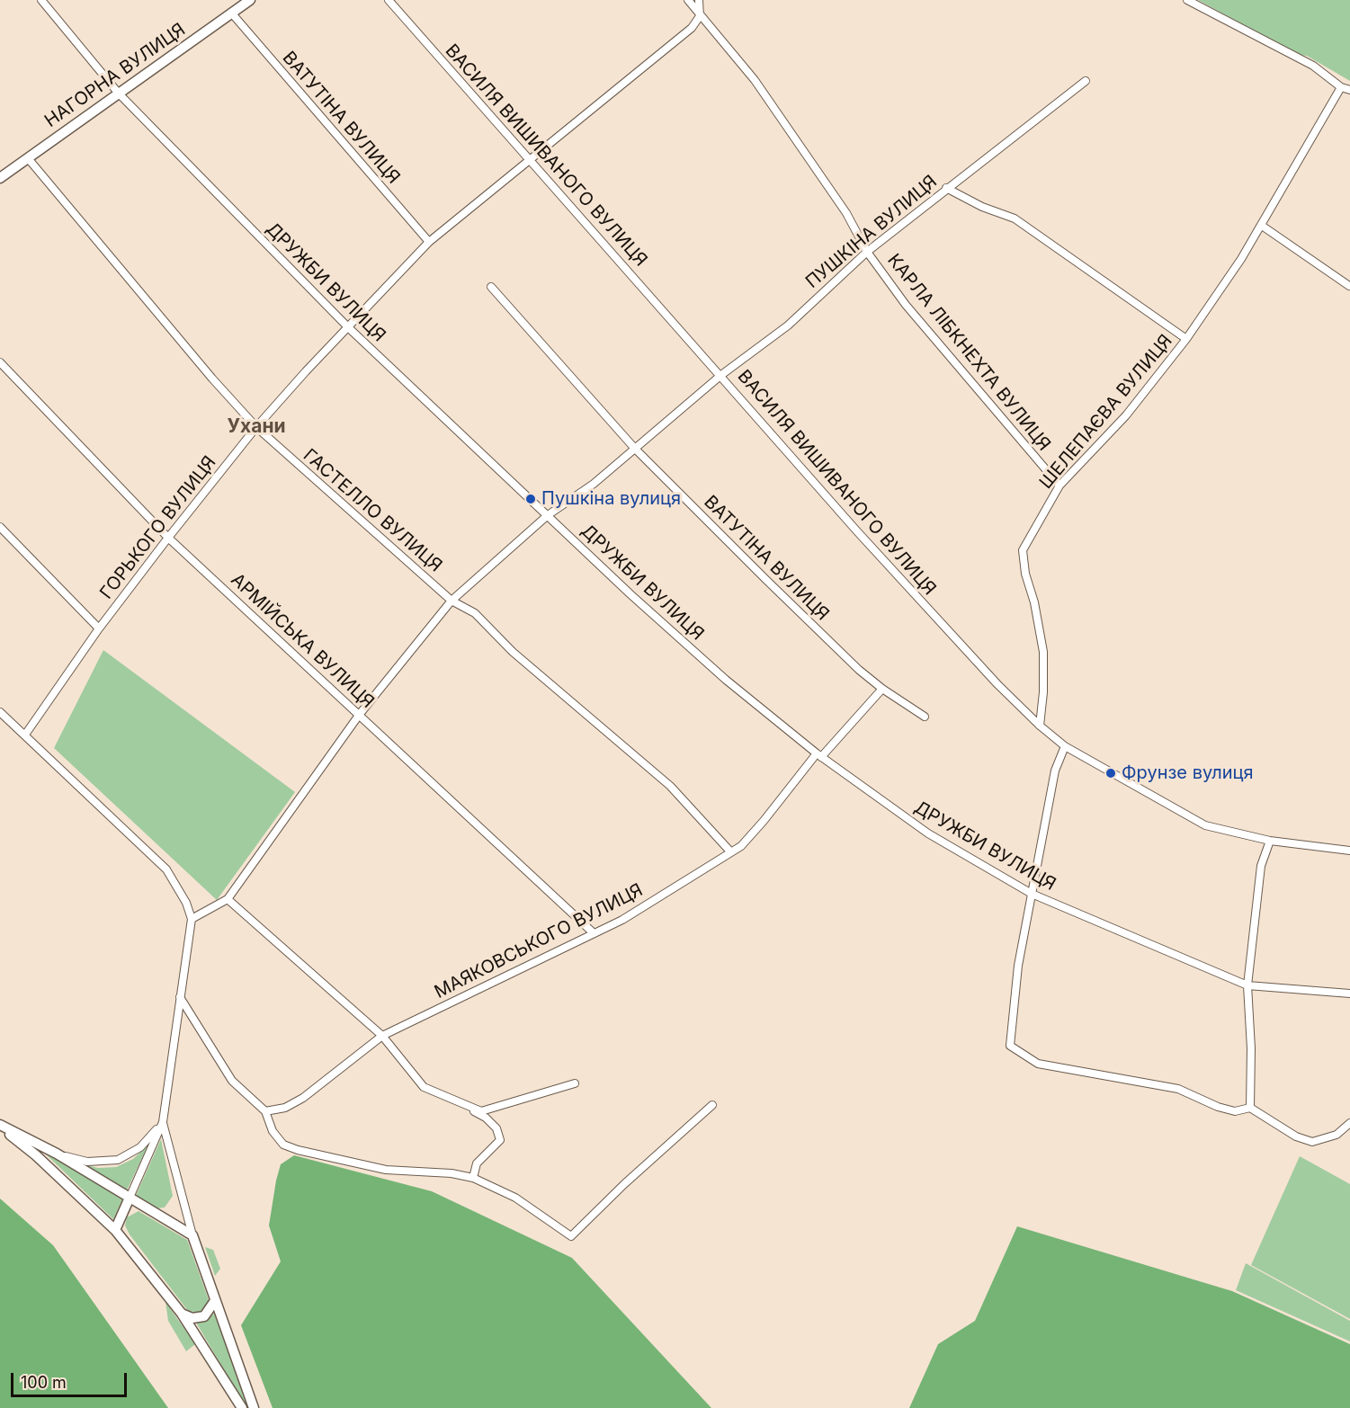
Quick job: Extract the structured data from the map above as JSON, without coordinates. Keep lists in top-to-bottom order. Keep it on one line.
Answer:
{"streets":{"main road":["НАГОРНА ВУЛИЦЯ"],"street":["ВАТУТІНА ВУЛИЦЯ","ВАСИЛЯ ВИШИВАНОГО ВУЛИЦЯ","ПУШКІНА ВУЛИЦЯ","ДРУЖБИ ВУЛИЦЯ","КАРЛА ЛІБКНЕХТА ВУЛИЦЯ","ШЕЛЕПАЄВА ВУЛИЦЯ","ГАСТЕЛЛО ВУЛИЦЯ","ГОРЬКОГО ВУЛИЦЯ","АРМІЙСЬКА ВУЛИЦЯ","МАЯКОВСЬКОГО ВУЛИЦЯ"]},"crossings":[["НАГОРНА ВУЛИЦЯ","ВАТУТІНА ВУЛИЦЯ"],["НАГОРНА ВУЛИЦЯ","ДРУЖБИ ВУЛИЦЯ"],["НАГОРНА ВУЛИЦЯ","ГАСТЕЛЛО ВУЛИЦЯ"],["ВАТУТІНА ВУЛИЦЯ","ПУШКІНА ВУЛИЦЯ"],["ВАТУТІНА ВУЛИЦЯ","ГОРЬКОГО ВУЛИЦЯ"],["ВАТУТІНА ВУЛИЦЯ","МАЯКОВСЬКОГО ВУЛИЦЯ"],["ВАСИЛЯ ВИШИВАНОГО ВУЛИЦЯ","ПУШКІНА ВУЛИЦЯ"],["ВАСИЛЯ ВИШИВАНОГО ВУЛИЦЯ","ШЕЛЕПАЄВА ВУЛИЦЯ"],["ВАСИЛЯ ВИШИВАНОГО ВУЛИЦЯ","ГОРЬКОГО ВУЛИЦЯ"],["ПУШКІНА ВУЛИЦЯ","ДРУЖБИ ВУЛИЦЯ"],["ПУШКІНА ВУЛИЦЯ","КАРЛА ЛІБКНЕХТА ВУЛИЦЯ"],["ПУШКІНА ВУЛИЦЯ","ГАСТЕЛЛО ВУЛИЦЯ"],["ПУШКІНА ВУЛИЦЯ","АРМІЙСЬКА ВУЛИЦЯ"],["ДРУЖБИ ВУЛИЦЯ","ГОРЬКОГО ВУЛИЦЯ"],["ДРУЖБИ ВУЛИЦЯ","МАЯКОВСЬКОГО ВУЛИЦЯ"],["КАРЛА ЛІБКНЕХТА ВУЛИЦЯ","ШЕЛЕПАЄВА ВУЛИЦЯ"],["КАРЛА ЛІБКНЕХТА ВУЛИЦЯ","ГОРЬКОГО ВУЛИЦЯ"],["ГАСТЕЛЛО ВУЛИЦЯ","ГОРЬКОГО ВУЛИЦЯ"],["ГАСТЕЛЛО ВУЛИЦЯ","МАЯКОВСЬКОГО ВУЛИЦЯ"],["ГОРЬКОГО ВУЛИЦЯ","АРМІЙСЬКА ВУЛИЦЯ"],["АРМІЙСЬКА ВУЛИЦЯ","МАЯКОВСЬКОГО ВУЛИЦЯ"]],"districts":["Ухани"],"places":["Пушкіна вулиця","Фрунзе вулиця"],"scale_bar":"100 m"}
